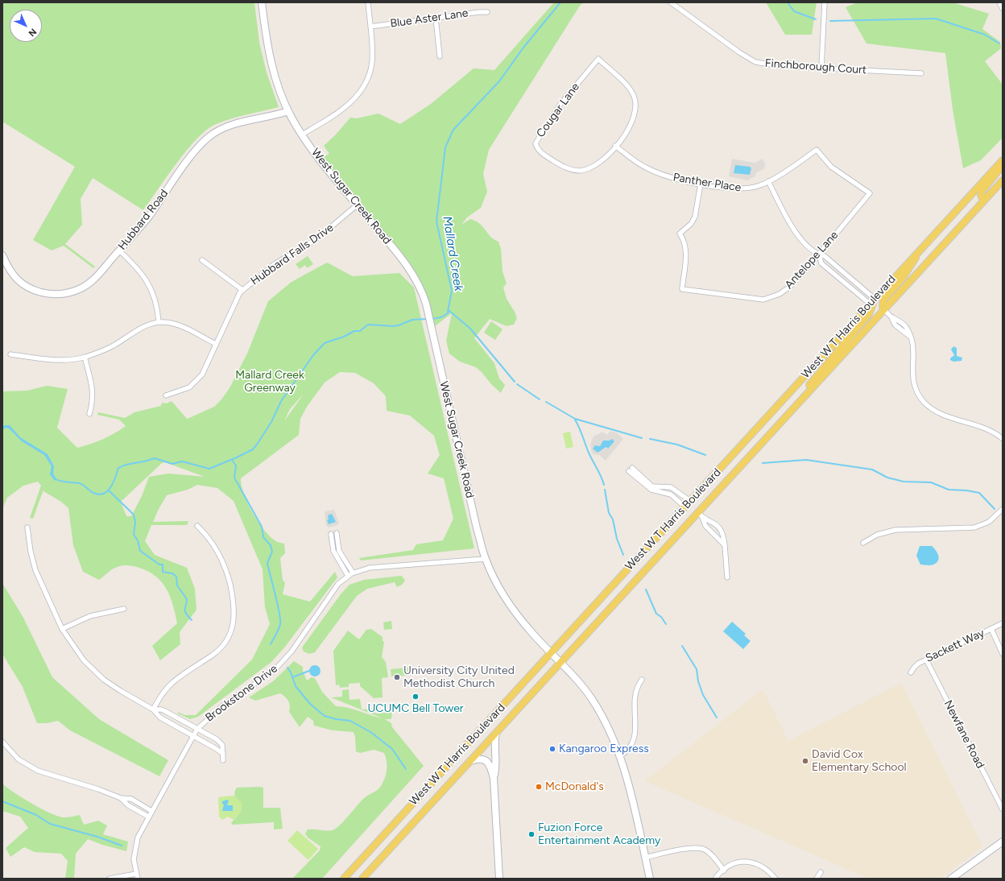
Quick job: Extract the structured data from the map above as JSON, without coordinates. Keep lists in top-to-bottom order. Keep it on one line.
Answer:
{"streets":{"main road":["West Sugar Creek Road","Hubbard Road","West W T Harris Boulevard"],"street":["Blue Aster Lane","Finchborough Court","Cougar Lane","Panther Place","Hubbard Falls Drive","Antelope Lane","Sackett Way","Brookstone Drive","Newfane Road"]},"crossings":[["Cougar Lane","Panther Place"],["Panther Place","Antelope Lane"],["West Sugar Creek Road","Hubbard Road"],["West Sugar Creek Road","Hubbard Falls Drive"],["West Sugar Creek Road","West W T Harris Boulevard"],["West Sugar Creek Road","Brookstone Drive"],["Sackett Way","Newfane Road"]],"water":["Mallard Creek"],"parks":["Mallard Creek Greenway"],"places":["University City United Methodist Church","UCUMC Bell Tower","Kangaroo Express","David Cox Elementary School","McDonald's","Fuzion Force Entertainment Academy"],"north":"bottom right"}
